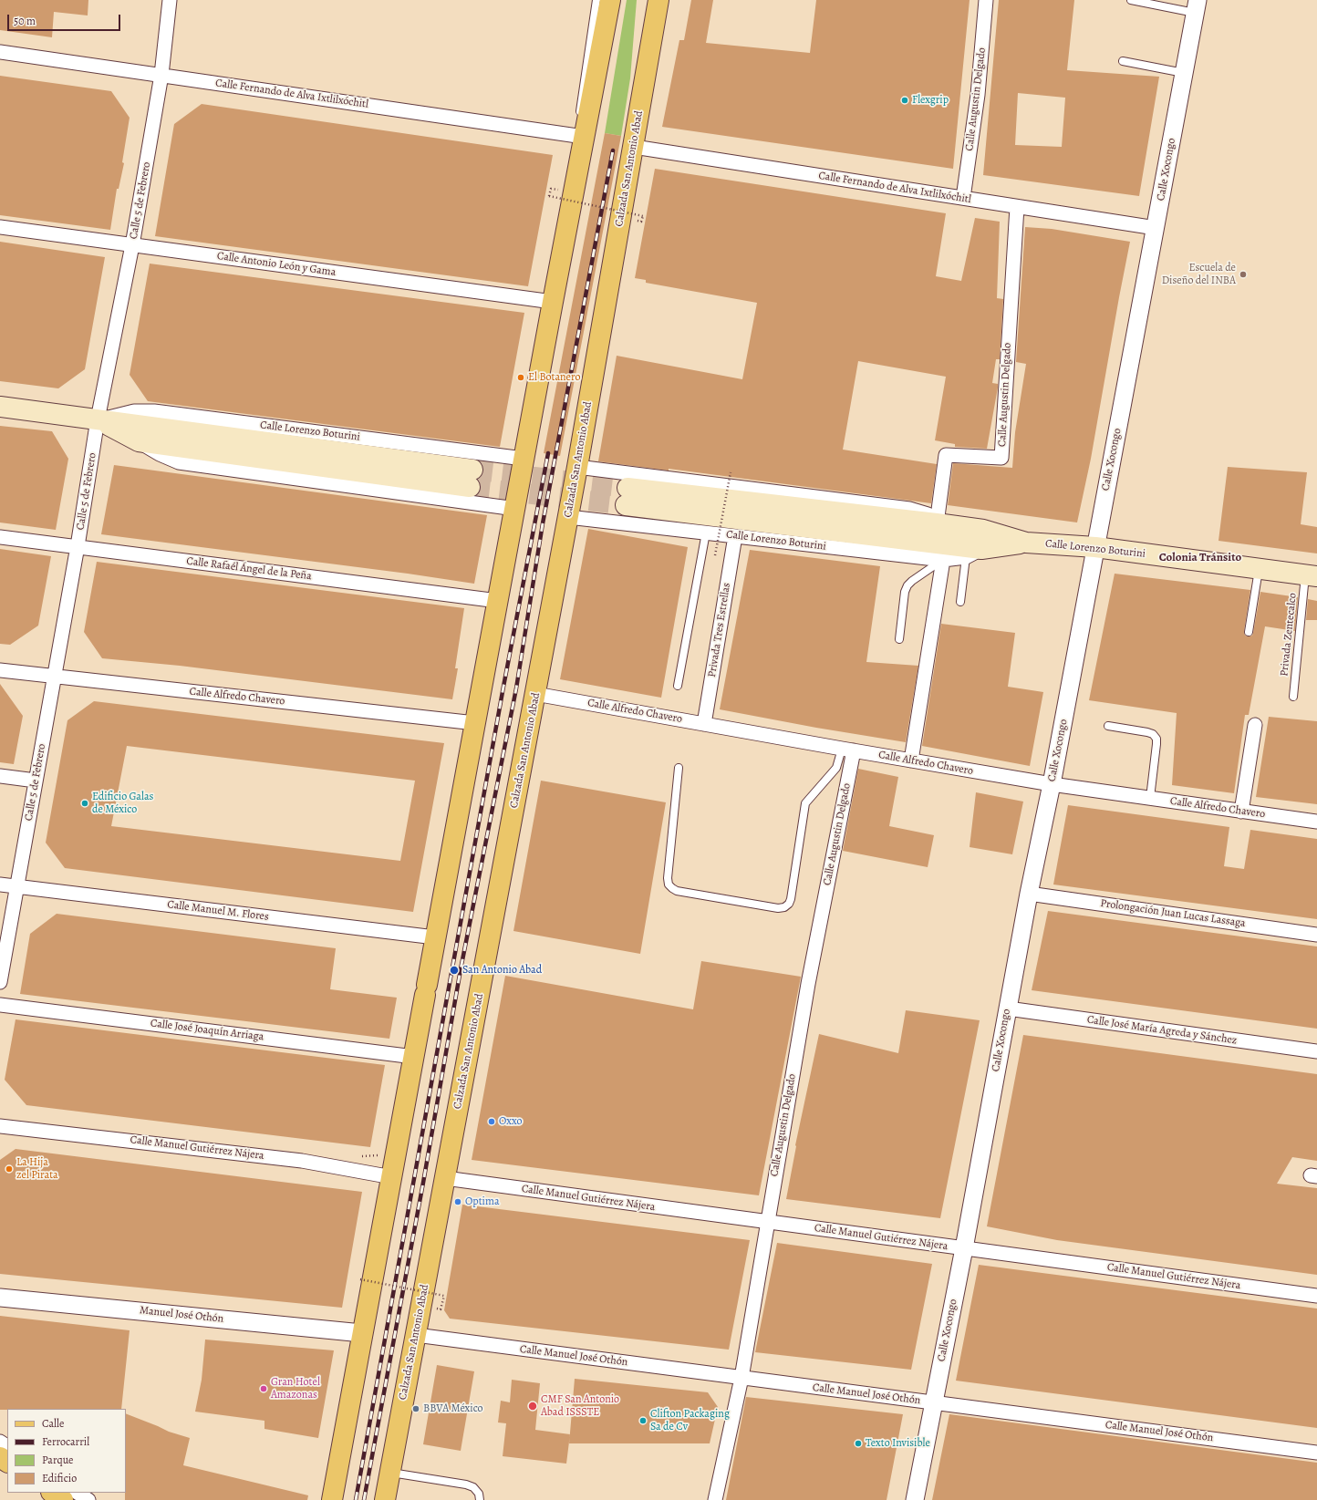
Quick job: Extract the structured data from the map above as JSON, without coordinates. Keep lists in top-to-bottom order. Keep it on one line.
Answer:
{"streets":{"main road":["Calzada San Antonio Abad","Calle Lorenzo Boturini"],"street":["Calle Fernando de Alva Ixtlilxóchitl","Calle Augustin Delgado","Calle Xocongo","Calle 5 de Febrero","Calle Antonio León y Gama","Calle Rafaél Ángel de la Peña","Privada Tres Estrellas","Calle Alfredo Chavero","Calle Manuel M. Flores","Prolongación Juan Lucas Lassaga","Calle José Joaquín Arriaga","Calle José María Agreda y Sánchez","Calle Manuel Gutiérrez Nájera","Manuel José Othón","Calle Manuel José Othón"],"lane":["Privada Zentecalco"]},"crossings":[["Calle Fernando de Alva Ixtlilxóchitl","Calle Augustin Delgado"],["Calle Fernando de Alva Ixtlilxóchitl","Calzada San Antonio Abad"],["Calle Fernando de Alva Ixtlilxóchitl","Calle Xocongo"],["Calle Fernando de Alva Ixtlilxóchitl","Calle 5 de Febrero"],["Calle Augustin Delgado","Calle Lorenzo Boturini"],["Calle Augustin Delgado","Calle Alfredo Chavero"],["Calle Augustin Delgado","Calle Manuel Gutiérrez Nájera"],["Calle Augustin Delgado","Calle Manuel José Othón"],["Calzada San Antonio Abad","Calle Lorenzo Boturini"],["Calzada San Antonio Abad","Calle Alfredo Chavero"],["Calzada San Antonio Abad","Calle Manuel Gutiérrez Nájera"],["Calzada San Antonio Abad","Calle Manuel José Othón"],["Calle Xocongo","Calle Lorenzo Boturini"],["Calle Xocongo","Calle Alfredo Chavero"],["Calle Xocongo","Prolongación Juan Lucas Lassaga"],["Calle Xocongo","Calle José María Agreda y Sánchez"],["Calle Xocongo","Calle Manuel Gutiérrez Nájera"],["Calle Xocongo","Calle Manuel José Othón"],["Calle 5 de Febrero","Calle Antonio León y Gama"],["Calle 5 de Febrero","Calle Lorenzo Boturini"],["Calle 5 de Febrero","Calle Rafaél Ángel de la Peña"],["Calle 5 de Febrero","Calle Alfredo Chavero"],["Calle 5 de Febrero","Calle Manuel M. Flores"],["Calle Lorenzo Boturini","Privada Tres Estrellas"],["Calle Lorenzo Boturini","Privada Zentecalco"],["Privada Tres Estrellas","Calle Alfredo Chavero"]],"districts":["Colonia Tránsito"],"places":["Flexgrip","Escuela de Diseño del INBA","El Botanero","Edificio Galas de México","San Antonio Abad","Oxxo","La Hija zel Pirata","Optima","Gran Hotel Amazonas","CMF San Antonio Abad ISSSTE","BBVA México","Clifton Packaging Sa de Cv","Texto Invisible"],"legend":["Calle","Ferrocarril","Parque","Edificio"],"scale_bar":"50 m"}
